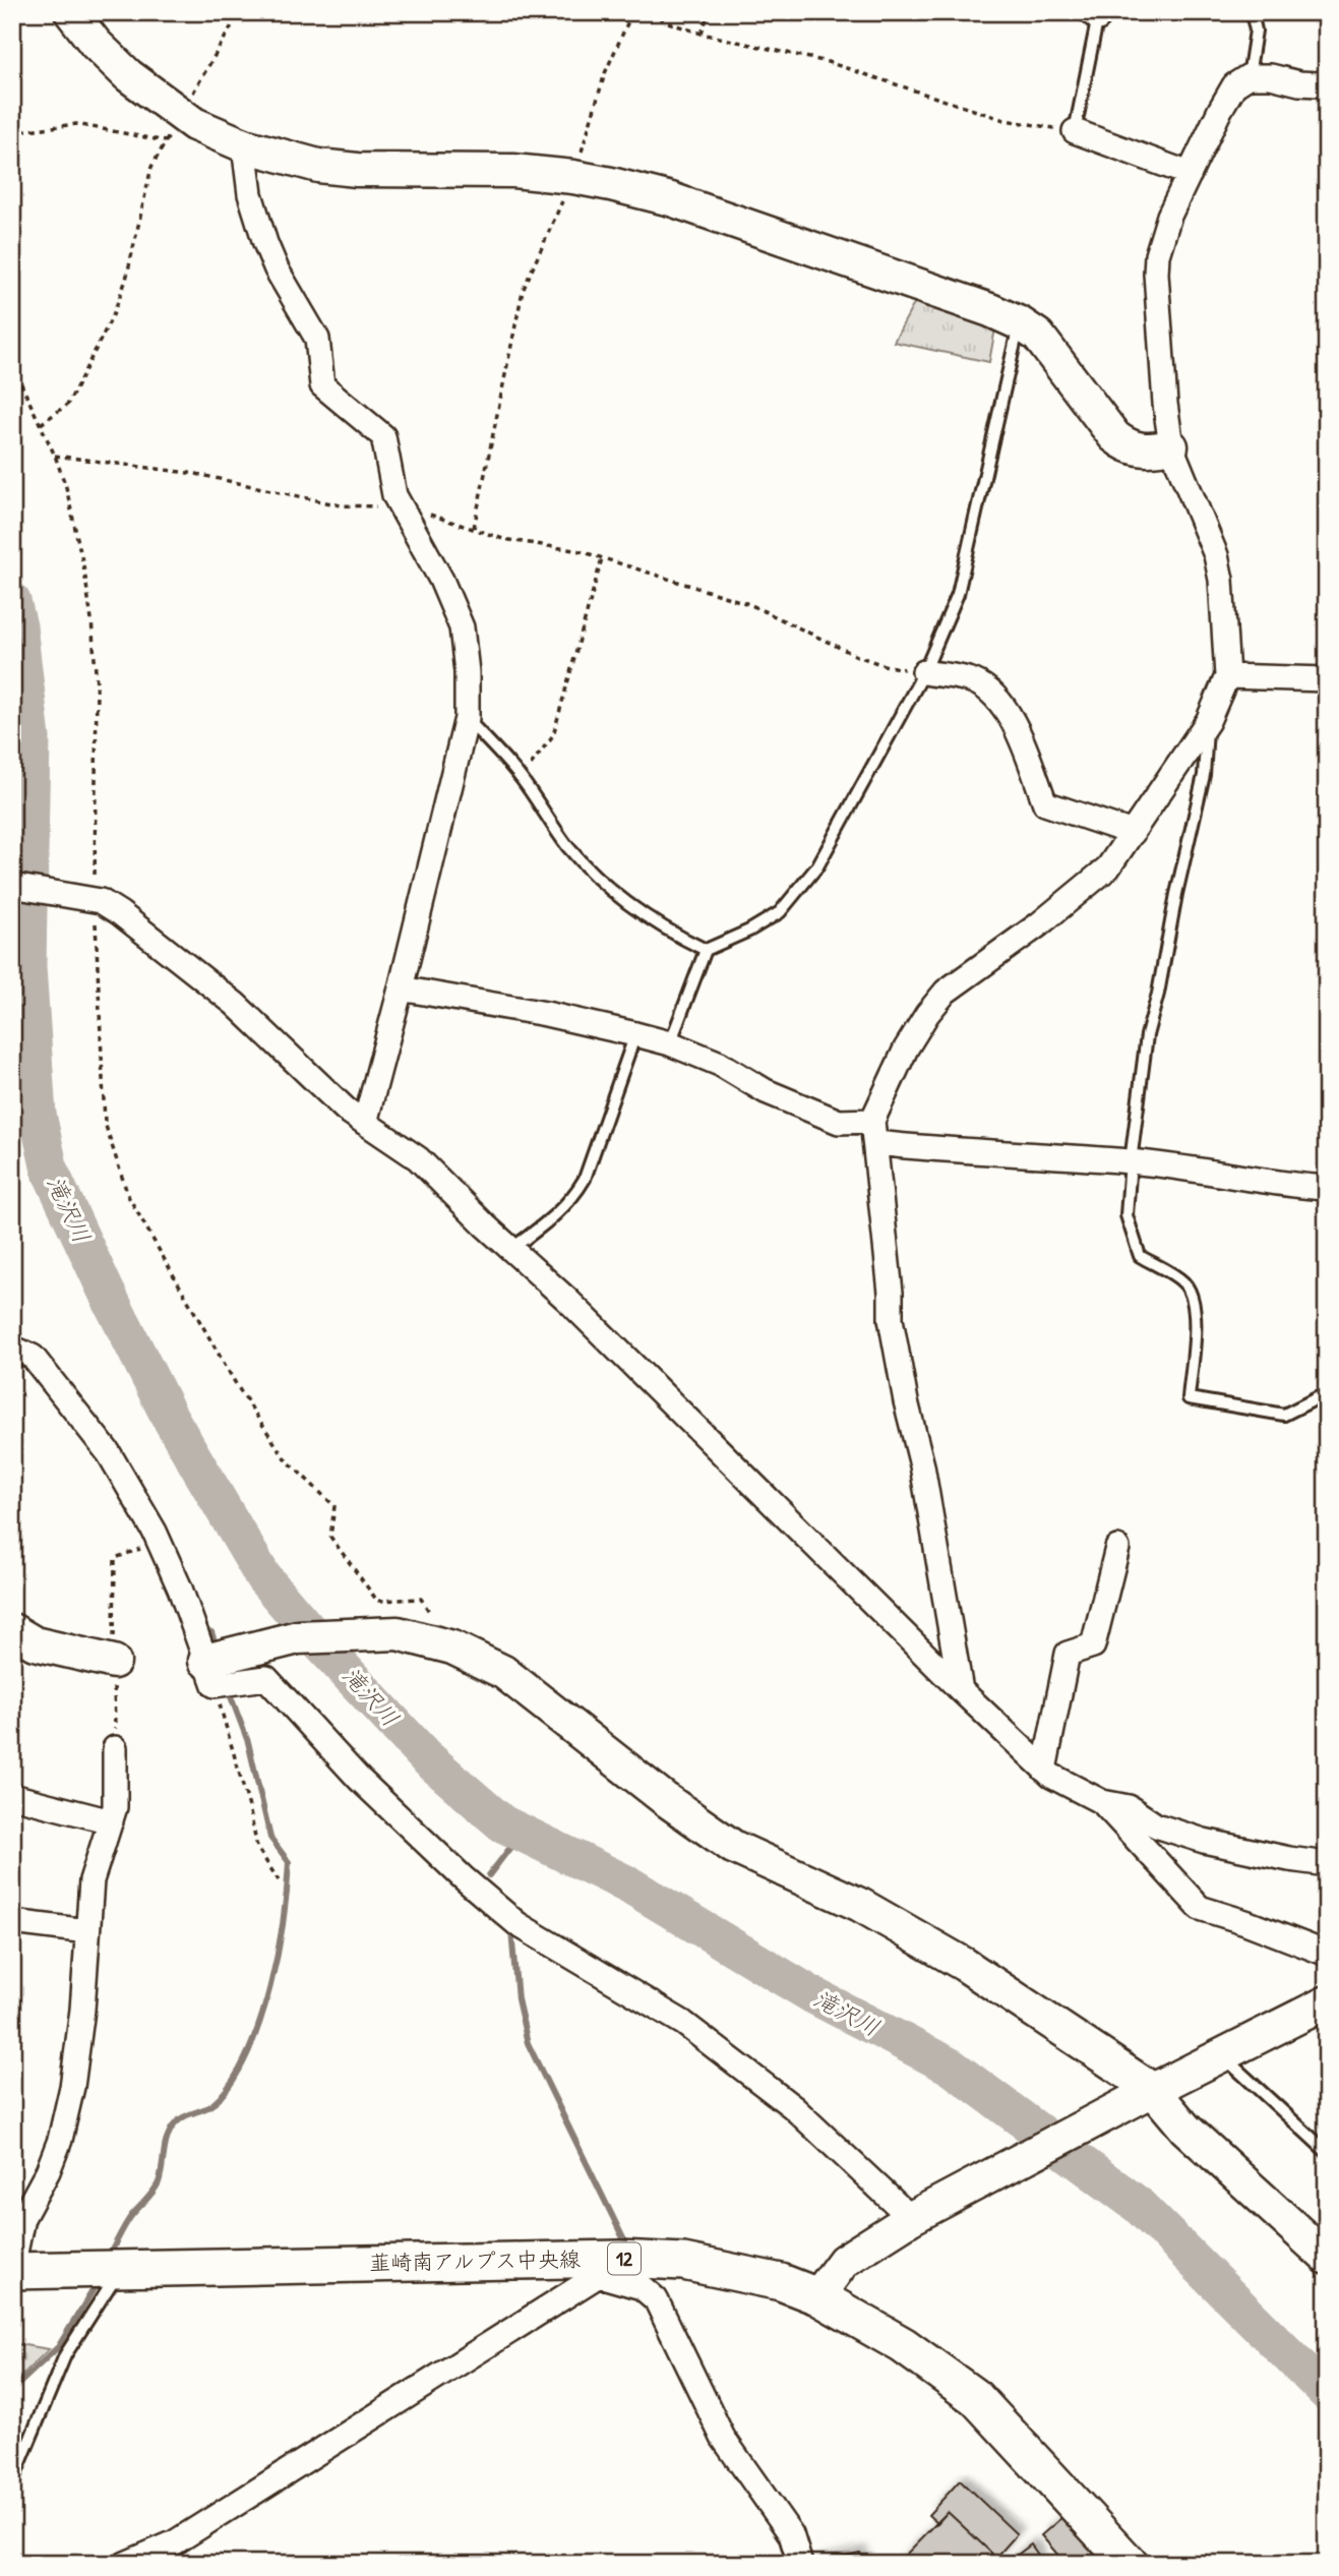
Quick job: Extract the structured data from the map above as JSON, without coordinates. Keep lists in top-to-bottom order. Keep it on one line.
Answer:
{"streets":{"main road":["12","韮崎南アルプス中央線"]},"water":["滝沢川"]}
